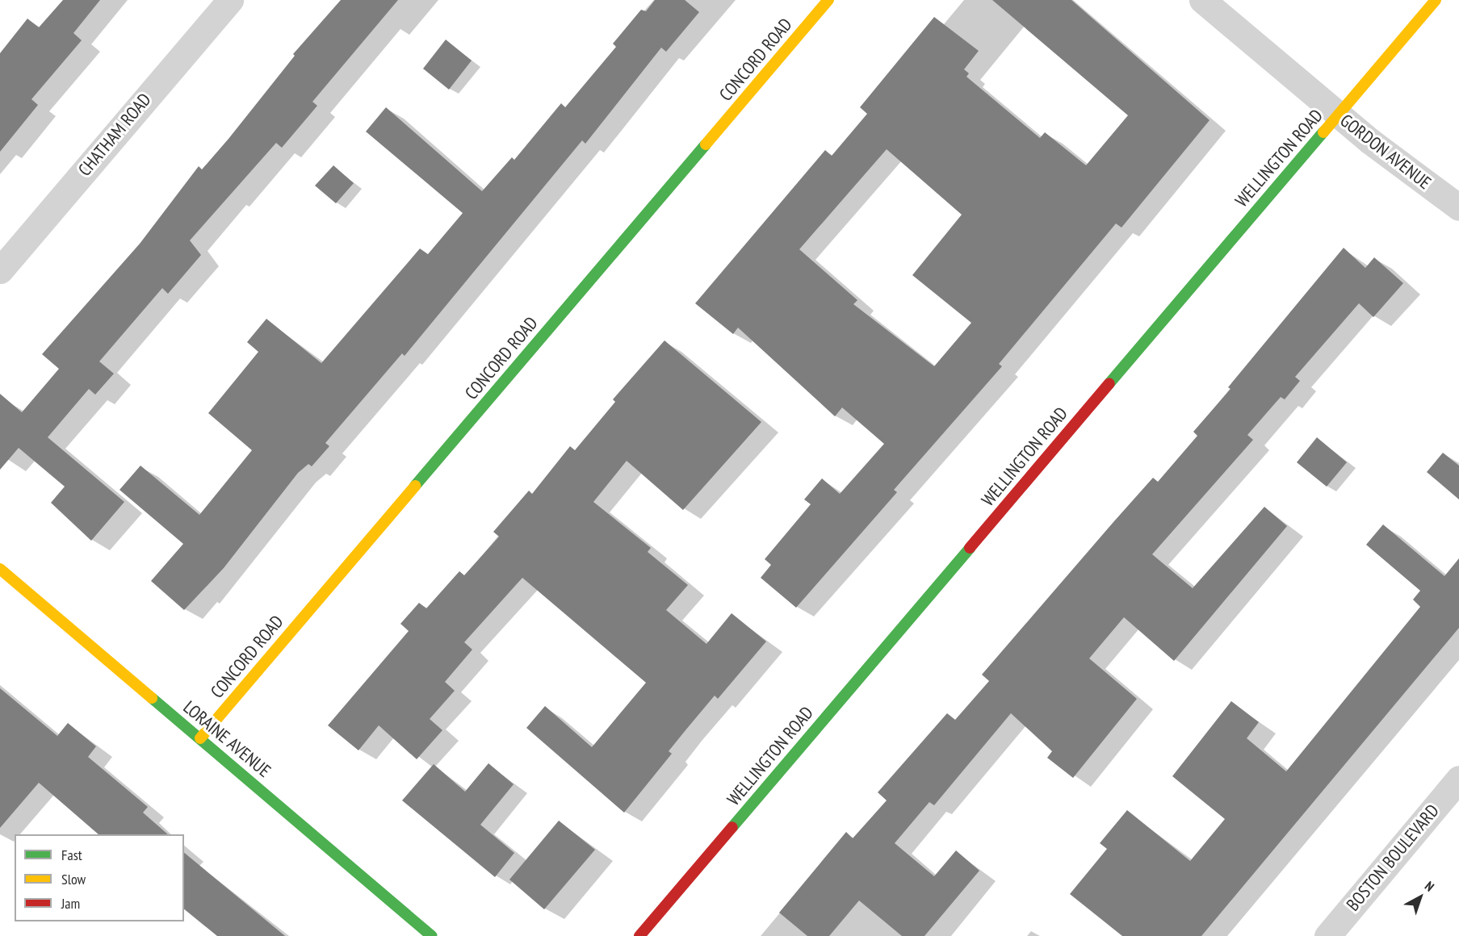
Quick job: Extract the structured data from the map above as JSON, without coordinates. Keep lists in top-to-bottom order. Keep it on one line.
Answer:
{"streets":{"street":["CONCORD ROAD","CHATHAM ROAD","GORDON AVENUE","WELLINGTON ROAD","LORAINE AVENUE","BOSTON BOULEVARD"]},"crossings":[["CONCORD ROAD","LORAINE AVENUE"],["GORDON AVENUE","WELLINGTON ROAD"]],"legend":["Fast","Slow","Jam"],"north":"top right"}
